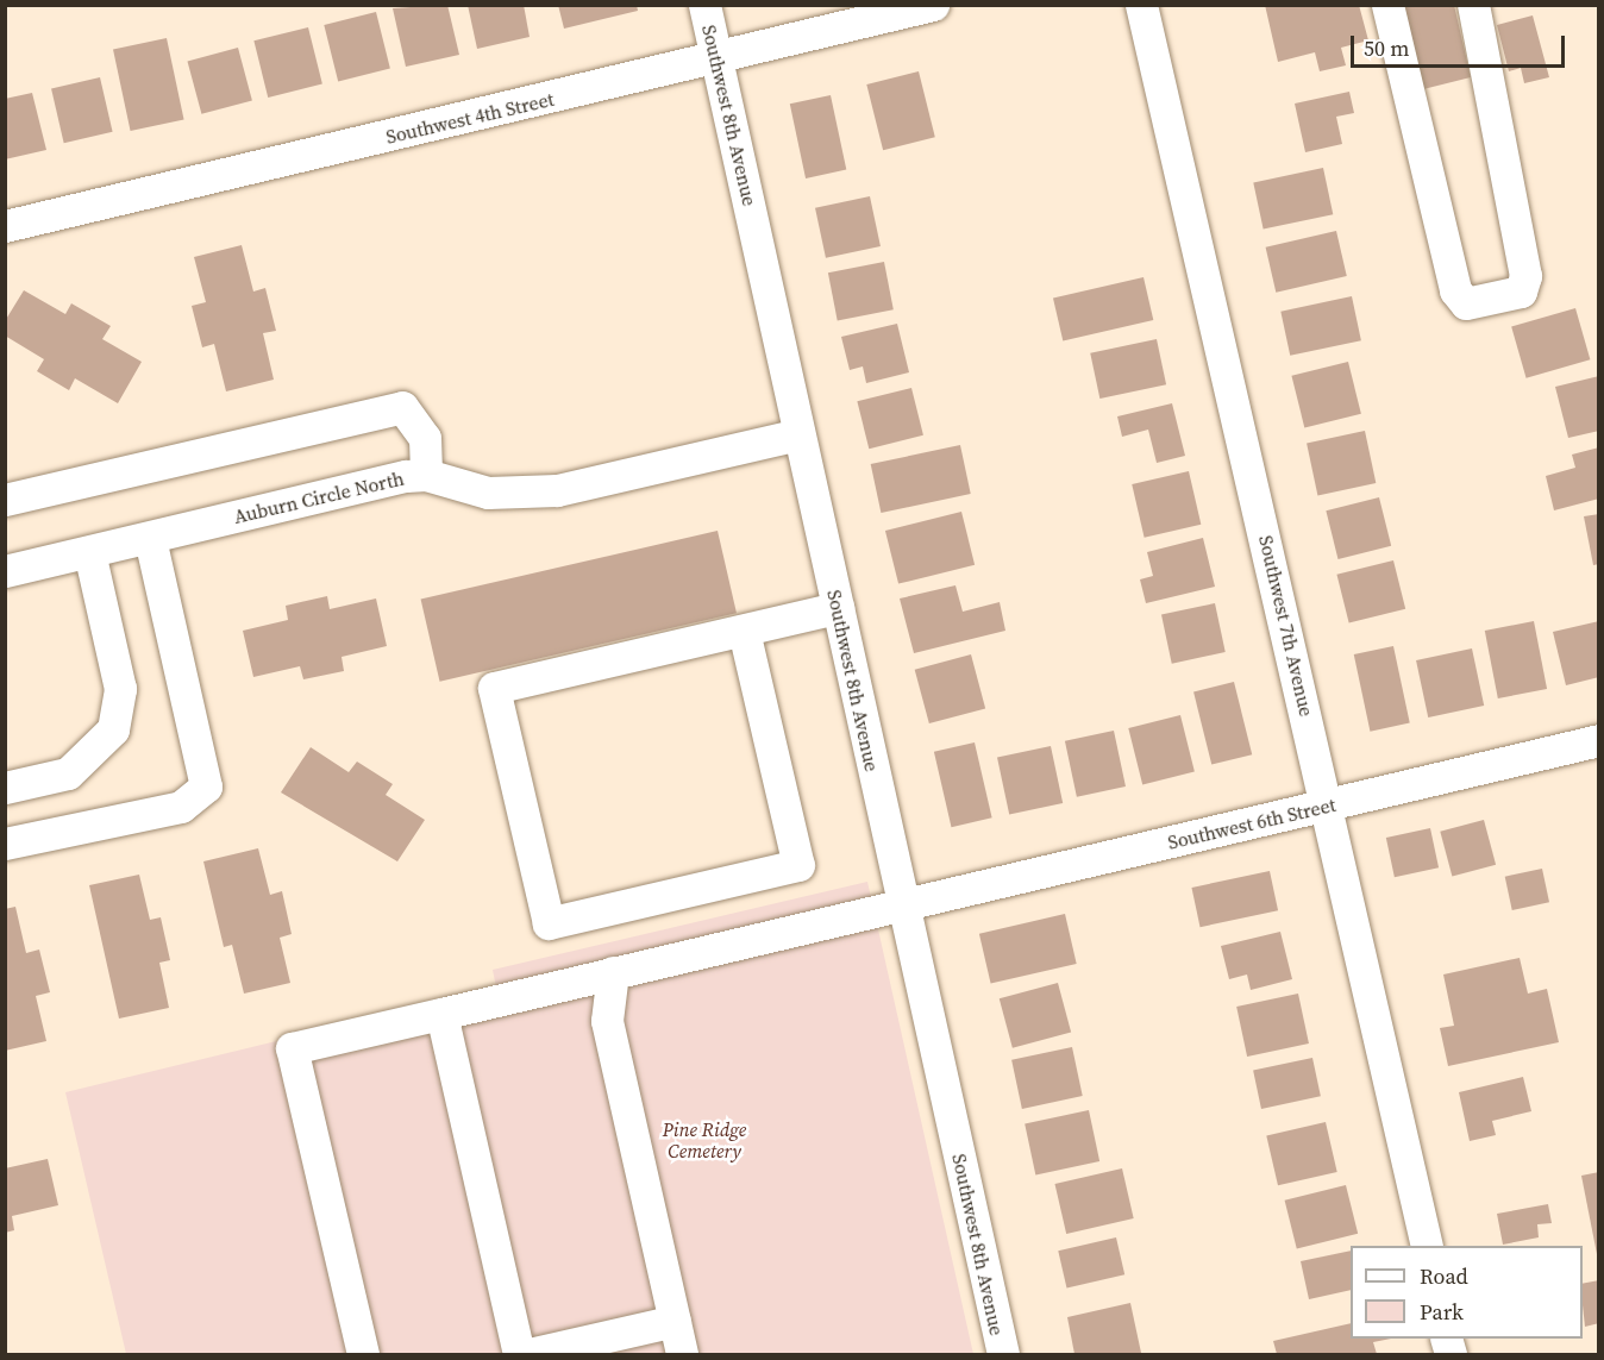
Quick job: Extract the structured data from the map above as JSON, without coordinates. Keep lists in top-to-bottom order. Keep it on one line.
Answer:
{"streets":{"street":["Southwest 8th Avenue","Southwest 4th Street","Auburn Circle North","Southwest 7th Avenue","Southwest 6th Street"]},"crossings":[["Southwest 8th Avenue","Southwest 4th Street"],["Southwest 8th Avenue","Auburn Circle North"],["Southwest 8th Avenue","Southwest 6th Street"],["Southwest 7th Avenue","Southwest 6th Street"]],"parks":["Pine Ridge Cemetery"],"legend":["Road","Park"],"scale_bar":"50 m"}
